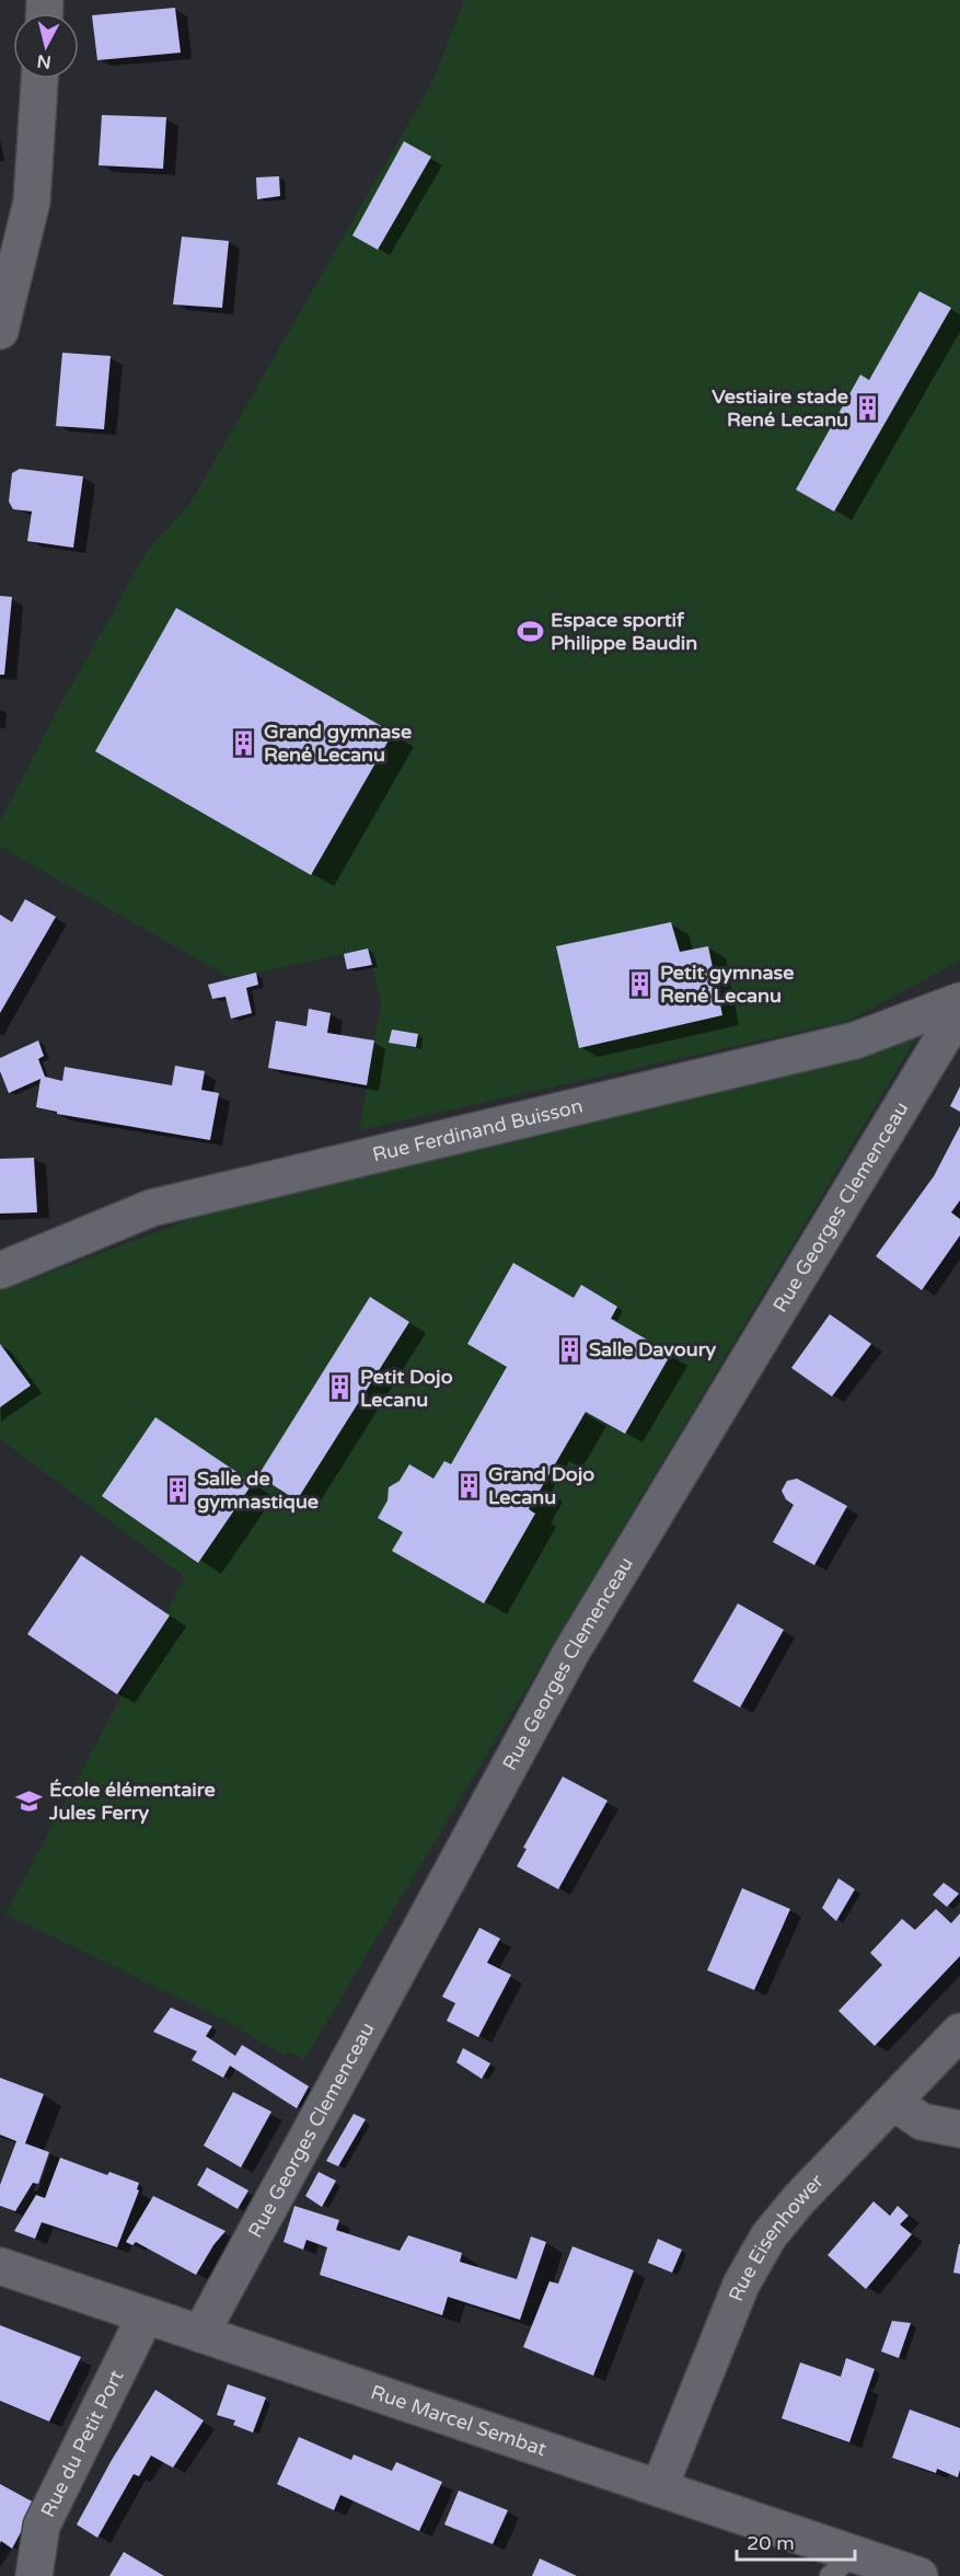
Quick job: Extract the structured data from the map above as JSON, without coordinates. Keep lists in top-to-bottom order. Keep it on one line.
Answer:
{"streets":{"street":["Rue Ferdinand Buisson","Rue Georges Clemenceau","Rue Eisenhower","Rue Marcel Sembat","Rue du Petit Port"]},"crossings":[["Rue Georges Clemenceau","Rue Marcel Sembat"],["Rue Eisenhower","Rue Marcel Sembat"],["Rue Marcel Sembat","Rue du Petit Port"]],"places":{"building":["Vestiaire stade René Lecanu","Grand gymnase René Lecanu","Petit gymnase René Lecanu","Salle Davoury","Petit Dojo Lecanu","Grand Dojo Lecanu","Salle de gymnastique"],"sports":["Espace sportif Philippe Baudin"],"school or university":["École élémentaire Jules Ferry"]},"scale_bar":"20 m","north":"bottom"}
